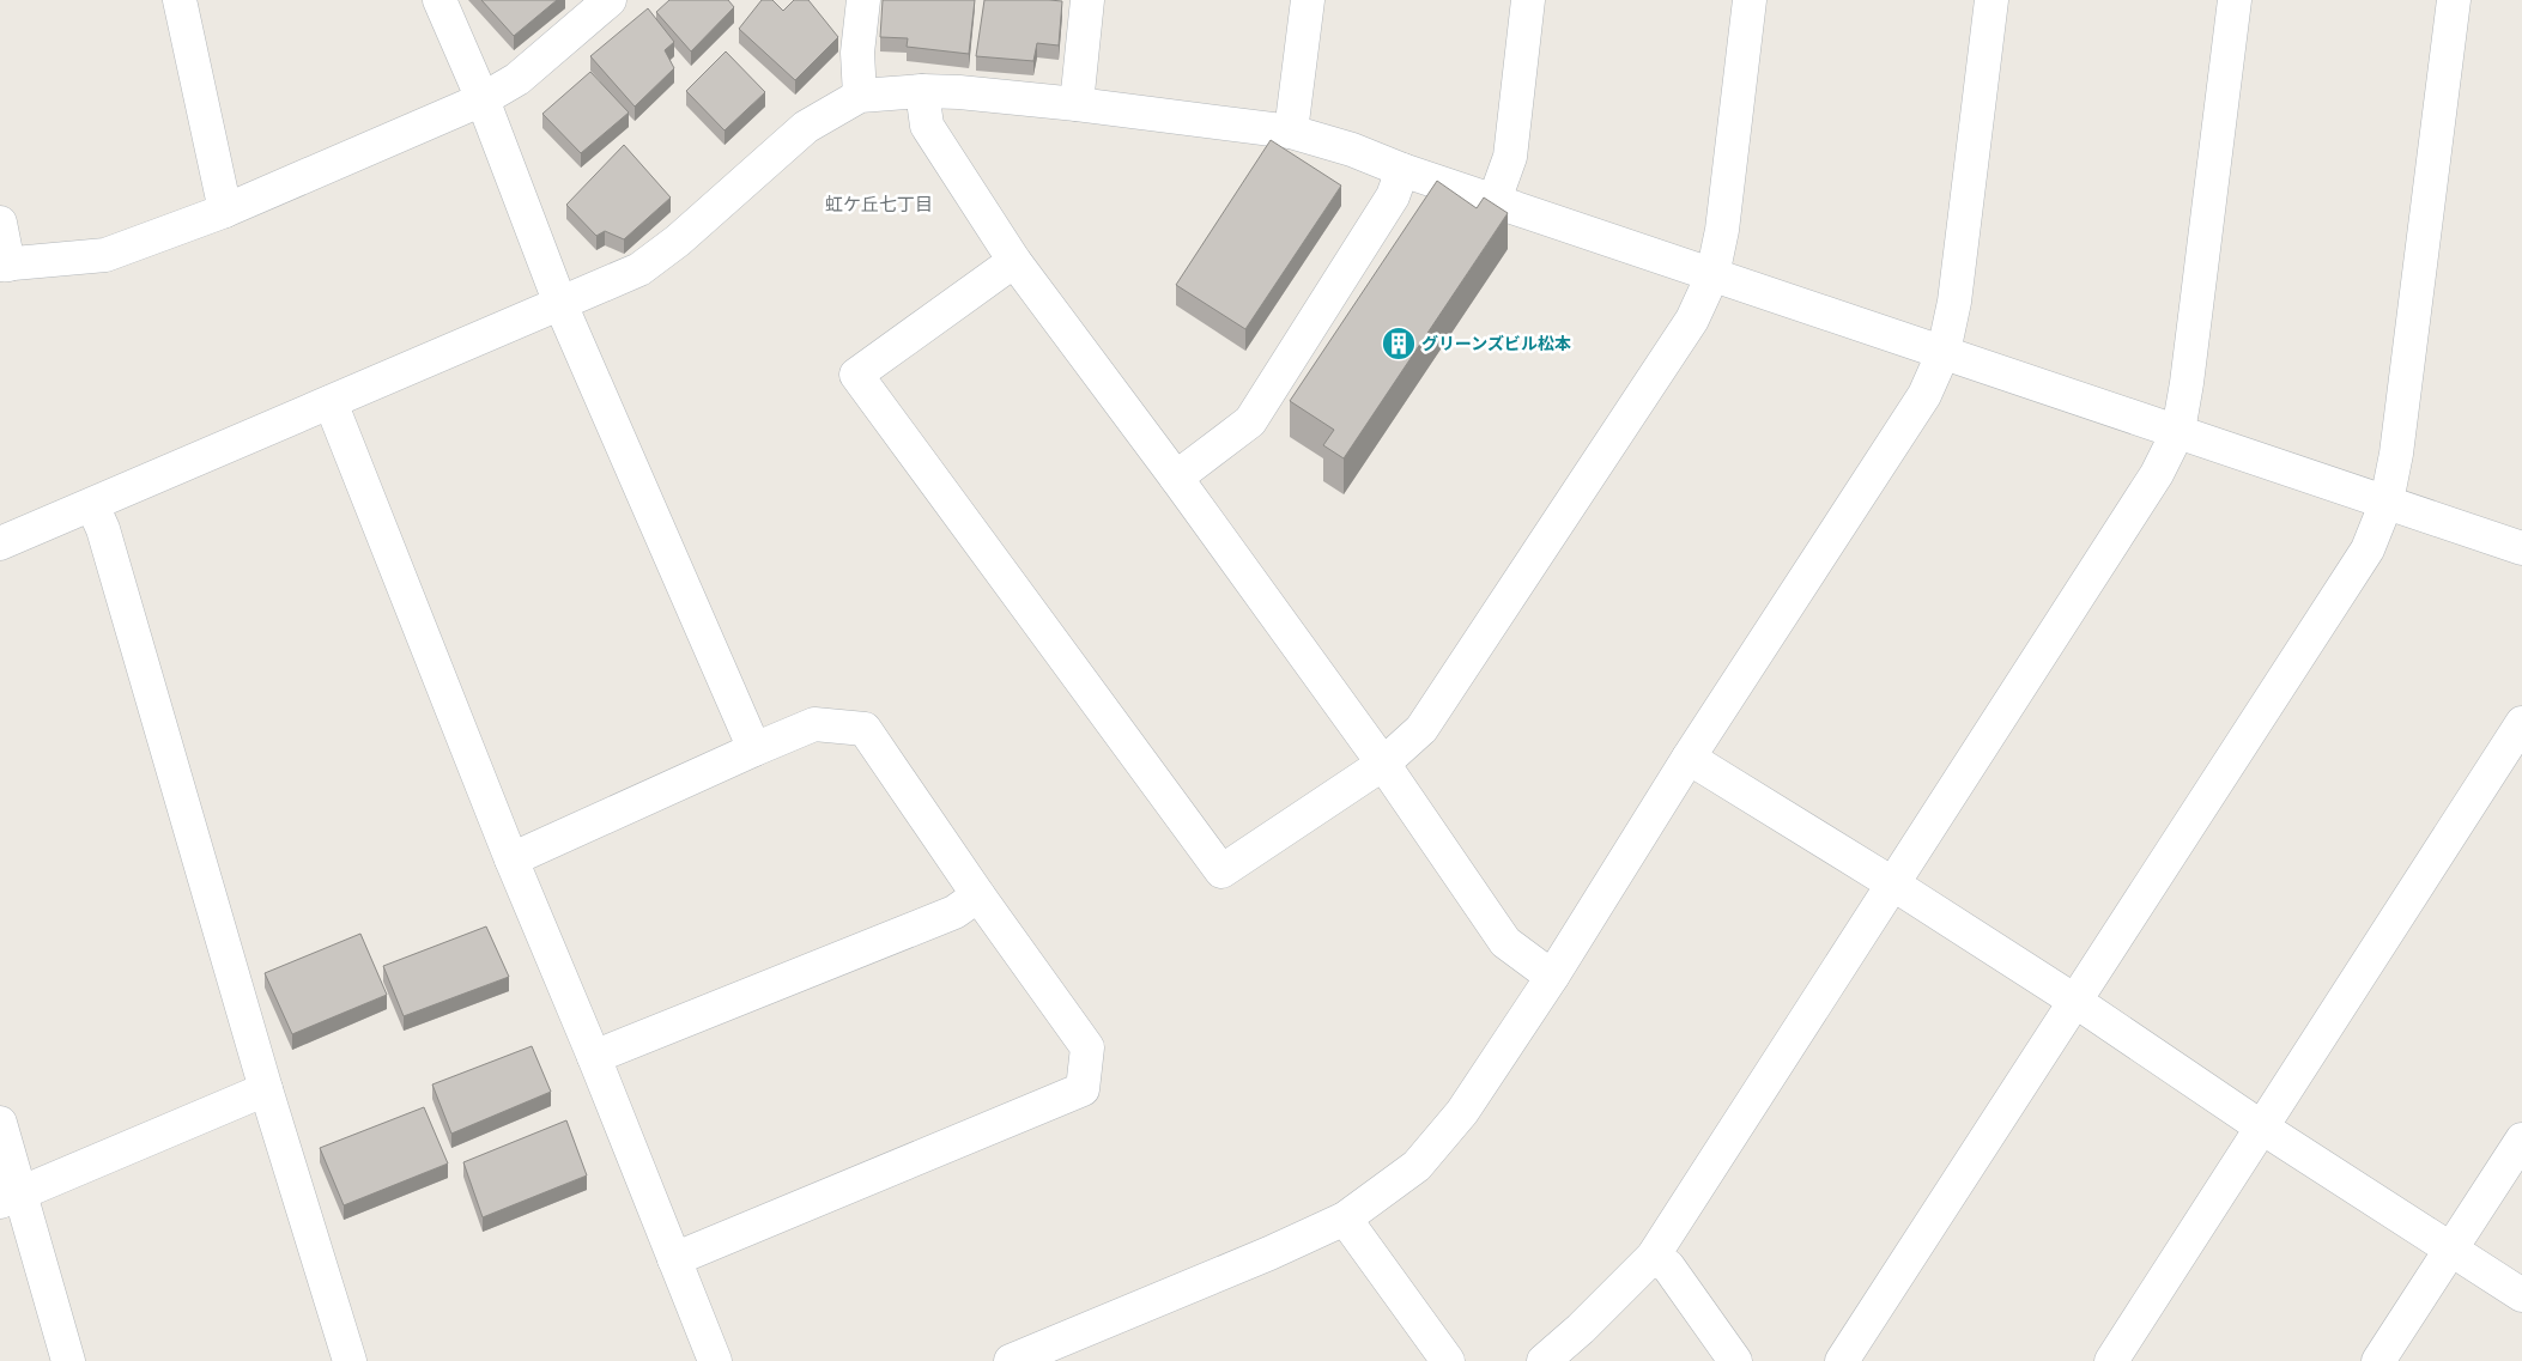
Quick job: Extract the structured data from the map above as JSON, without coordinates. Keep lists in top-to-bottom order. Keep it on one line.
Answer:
{"districts":["虹ケ丘七丁目"],"places":{"building":["グリーンズビル松本"]}}
